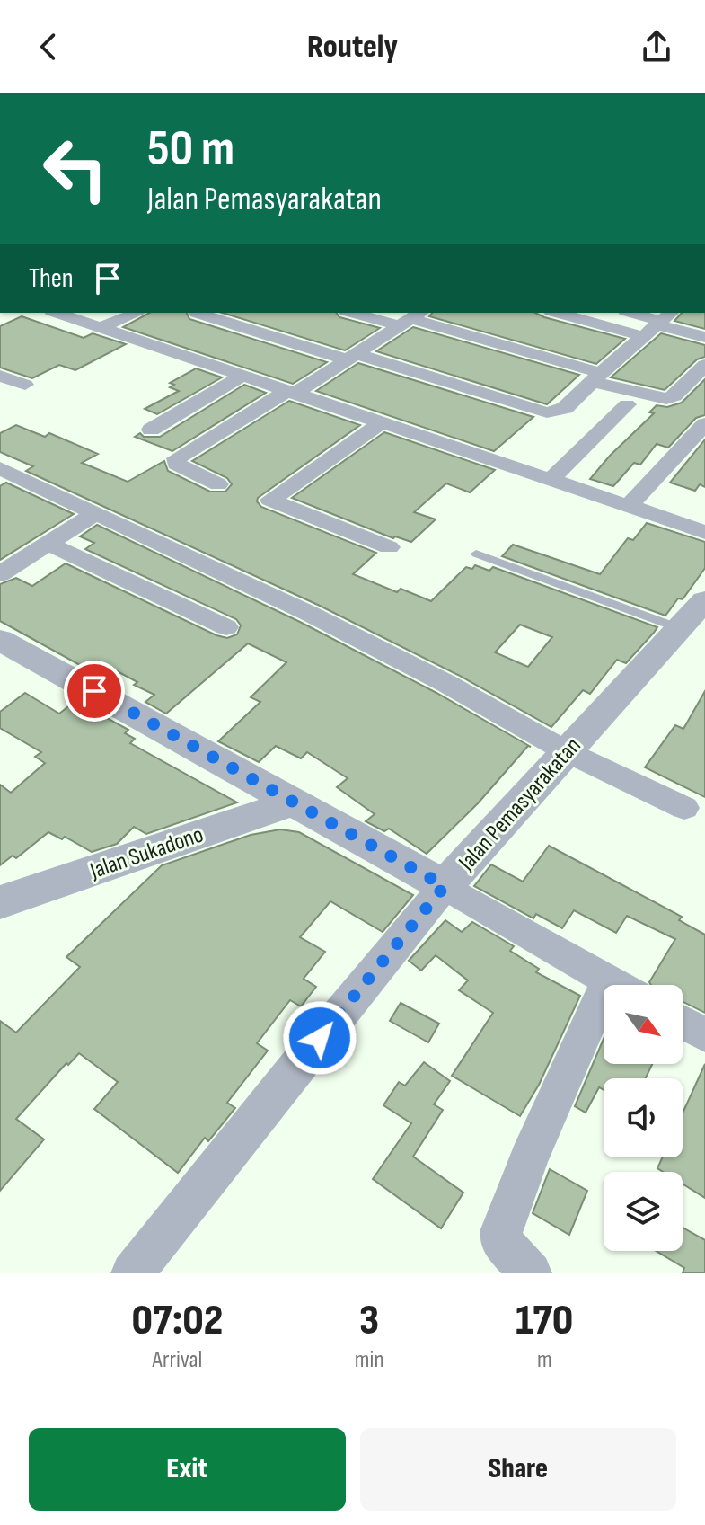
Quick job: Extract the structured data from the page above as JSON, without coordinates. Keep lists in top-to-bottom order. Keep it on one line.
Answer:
{"streets":{"street":["Jalan Pemasyarakatan","Jalan Sukadono"]},"crossings":[["Jalan Pemasyarakatan","Jalan Sukadono"]],"north":"bottom right","page":{"header":"Routely","turn":["50 m","Jalan Pemasyarakatan"],"then":"Then","eta":["07:02","Arrival","3","min","170","m"],"buttons":["Exit","Share"]}}
